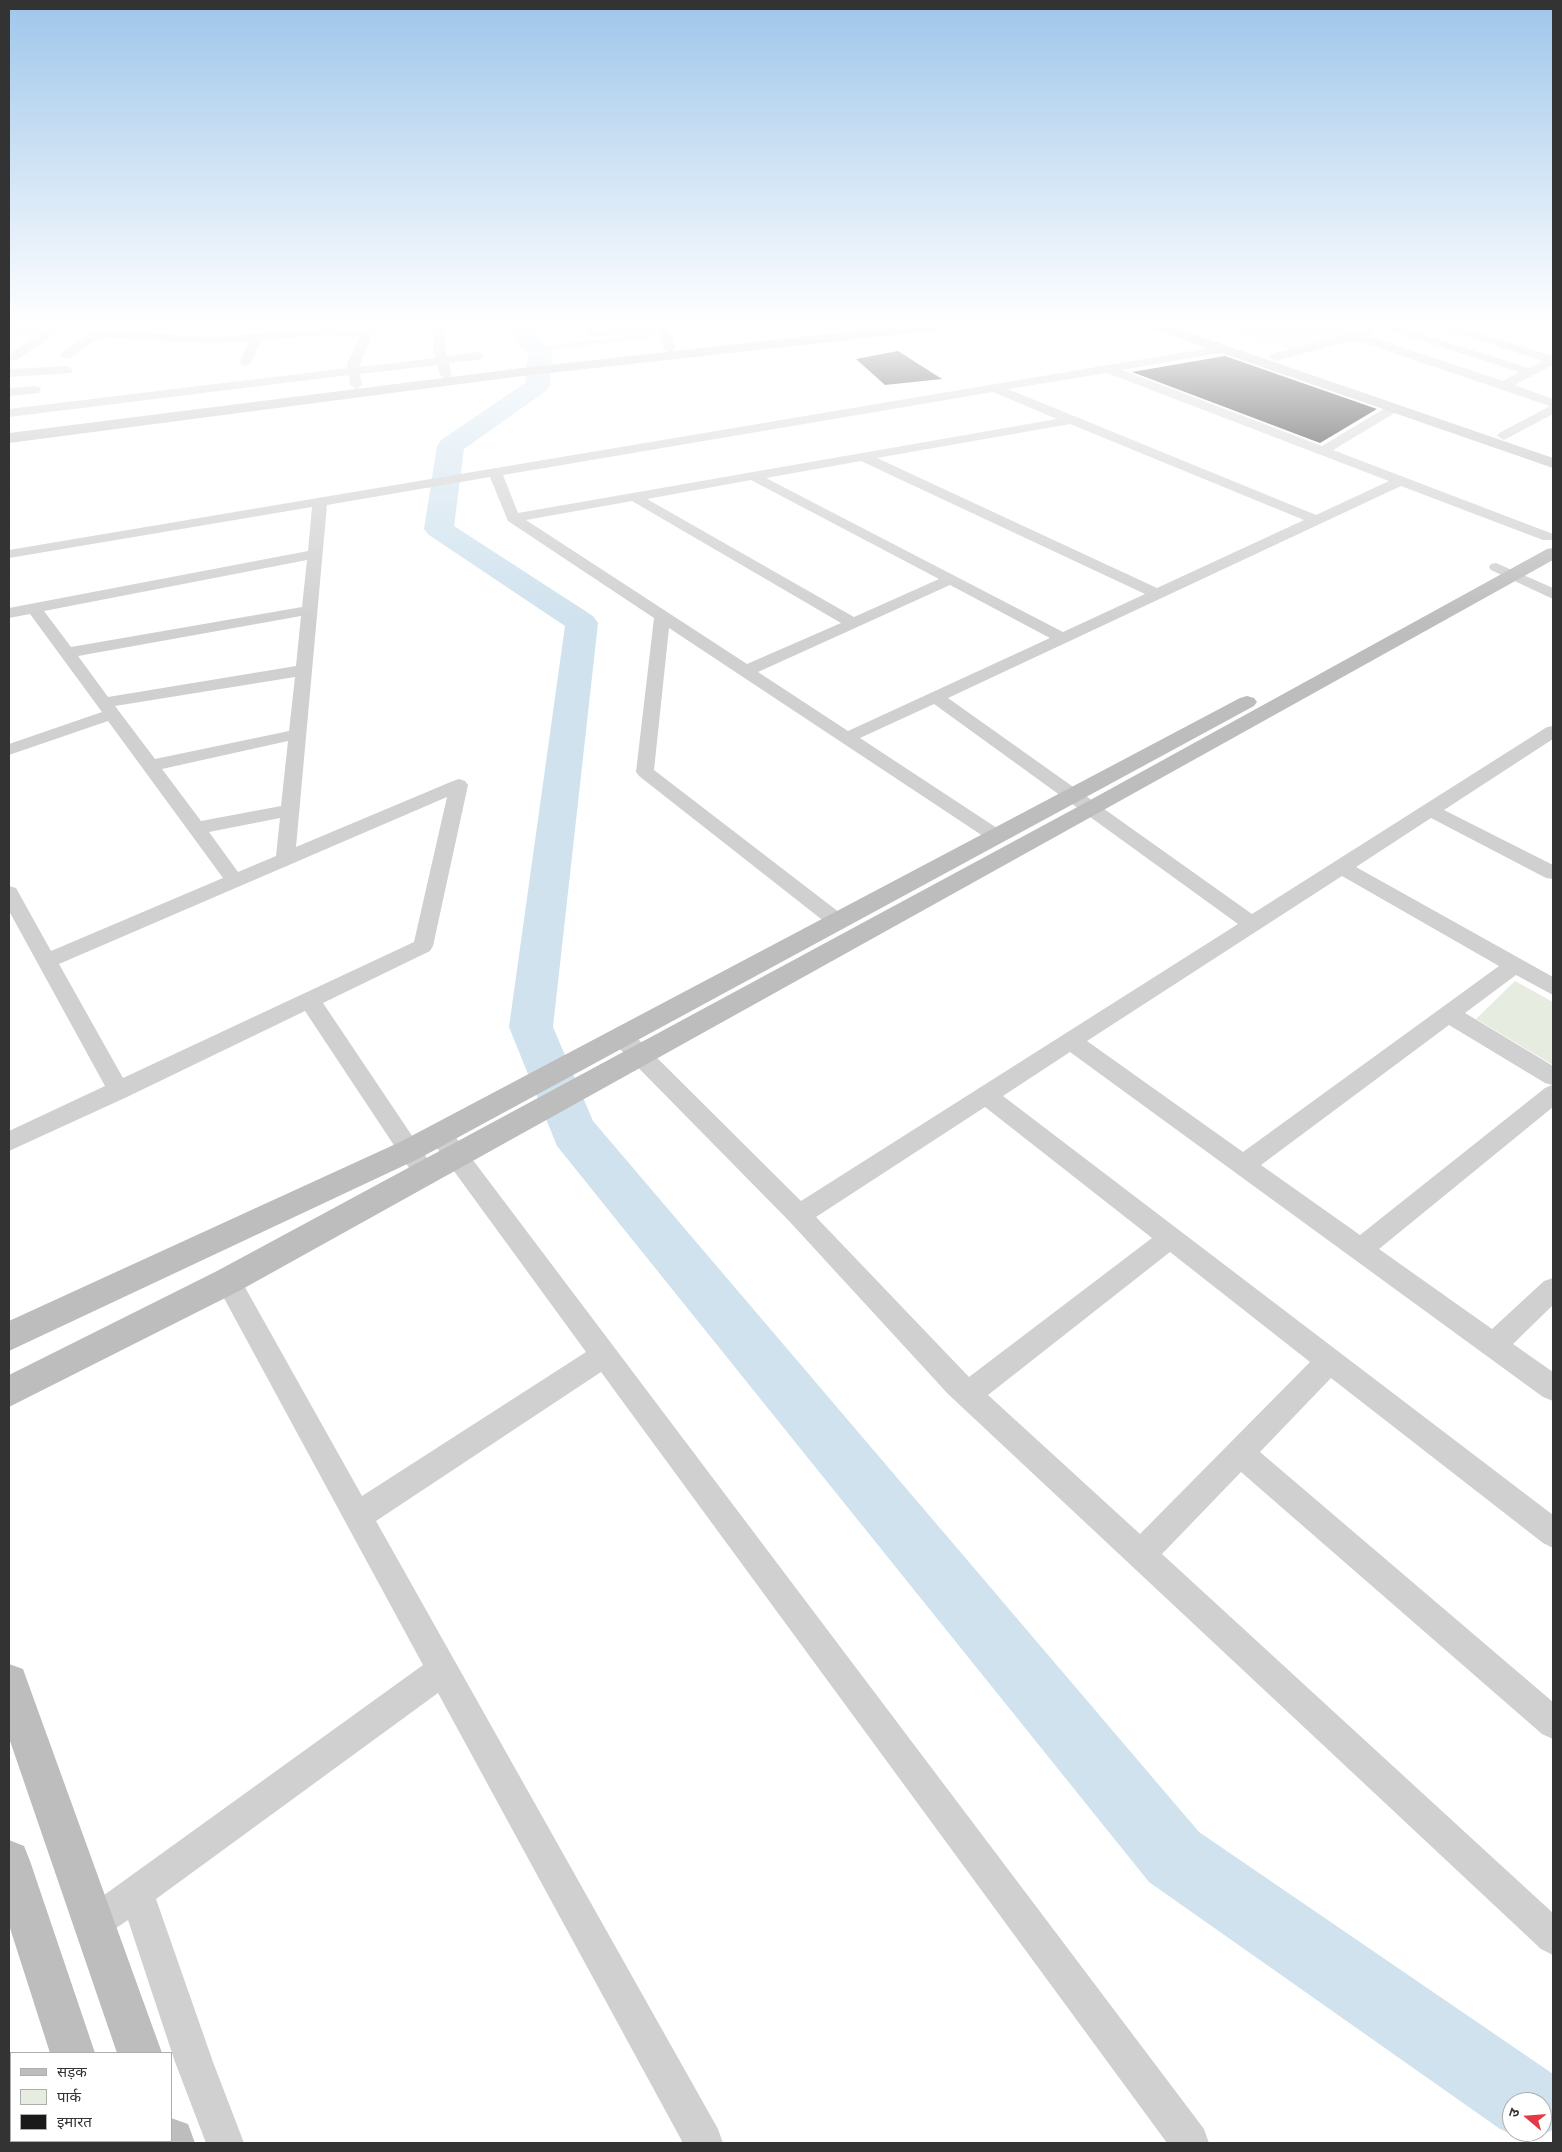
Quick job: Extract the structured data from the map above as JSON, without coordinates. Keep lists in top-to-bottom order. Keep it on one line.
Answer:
{"legend":["सड़क","पार्क","इमारत"],"north":"left"}
